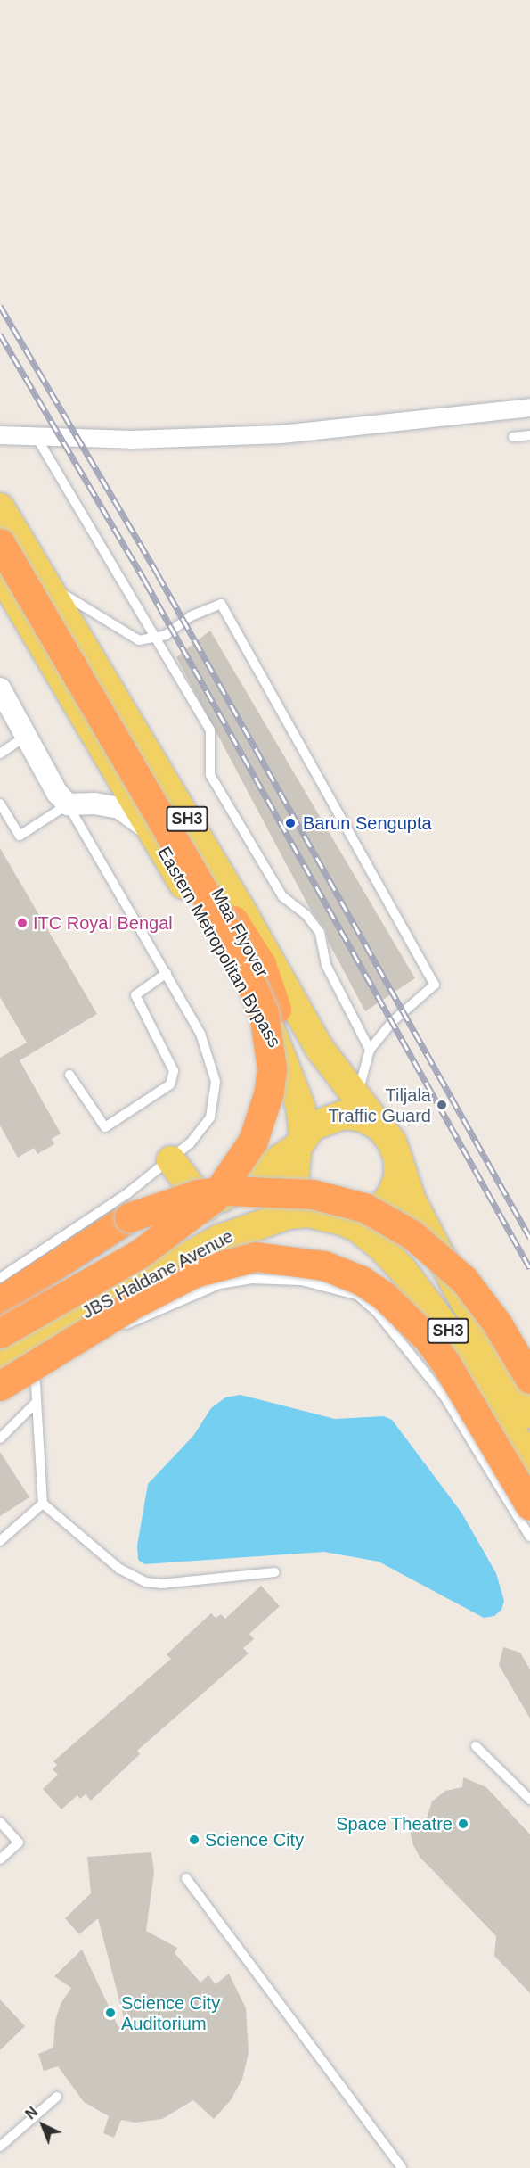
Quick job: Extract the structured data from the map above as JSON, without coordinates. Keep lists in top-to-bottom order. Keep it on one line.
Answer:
{"streets":{"highway":["Maa Flyover"],"main road":["SH3","Eastern Metropolitan Bypass","JBS Haldane Avenue"]},"crossings":[["SH3","Eastern Metropolitan Bypass"],["SH3","JBS Haldane Avenue"],["Eastern Metropolitan Bypass","JBS Haldane Avenue"]],"places":["Barun Sengupta","ITC Royal Bengal","Tiljala Traffic Guard","Space Theatre","Science City","Science City Auditorium"],"north":"top left"}
